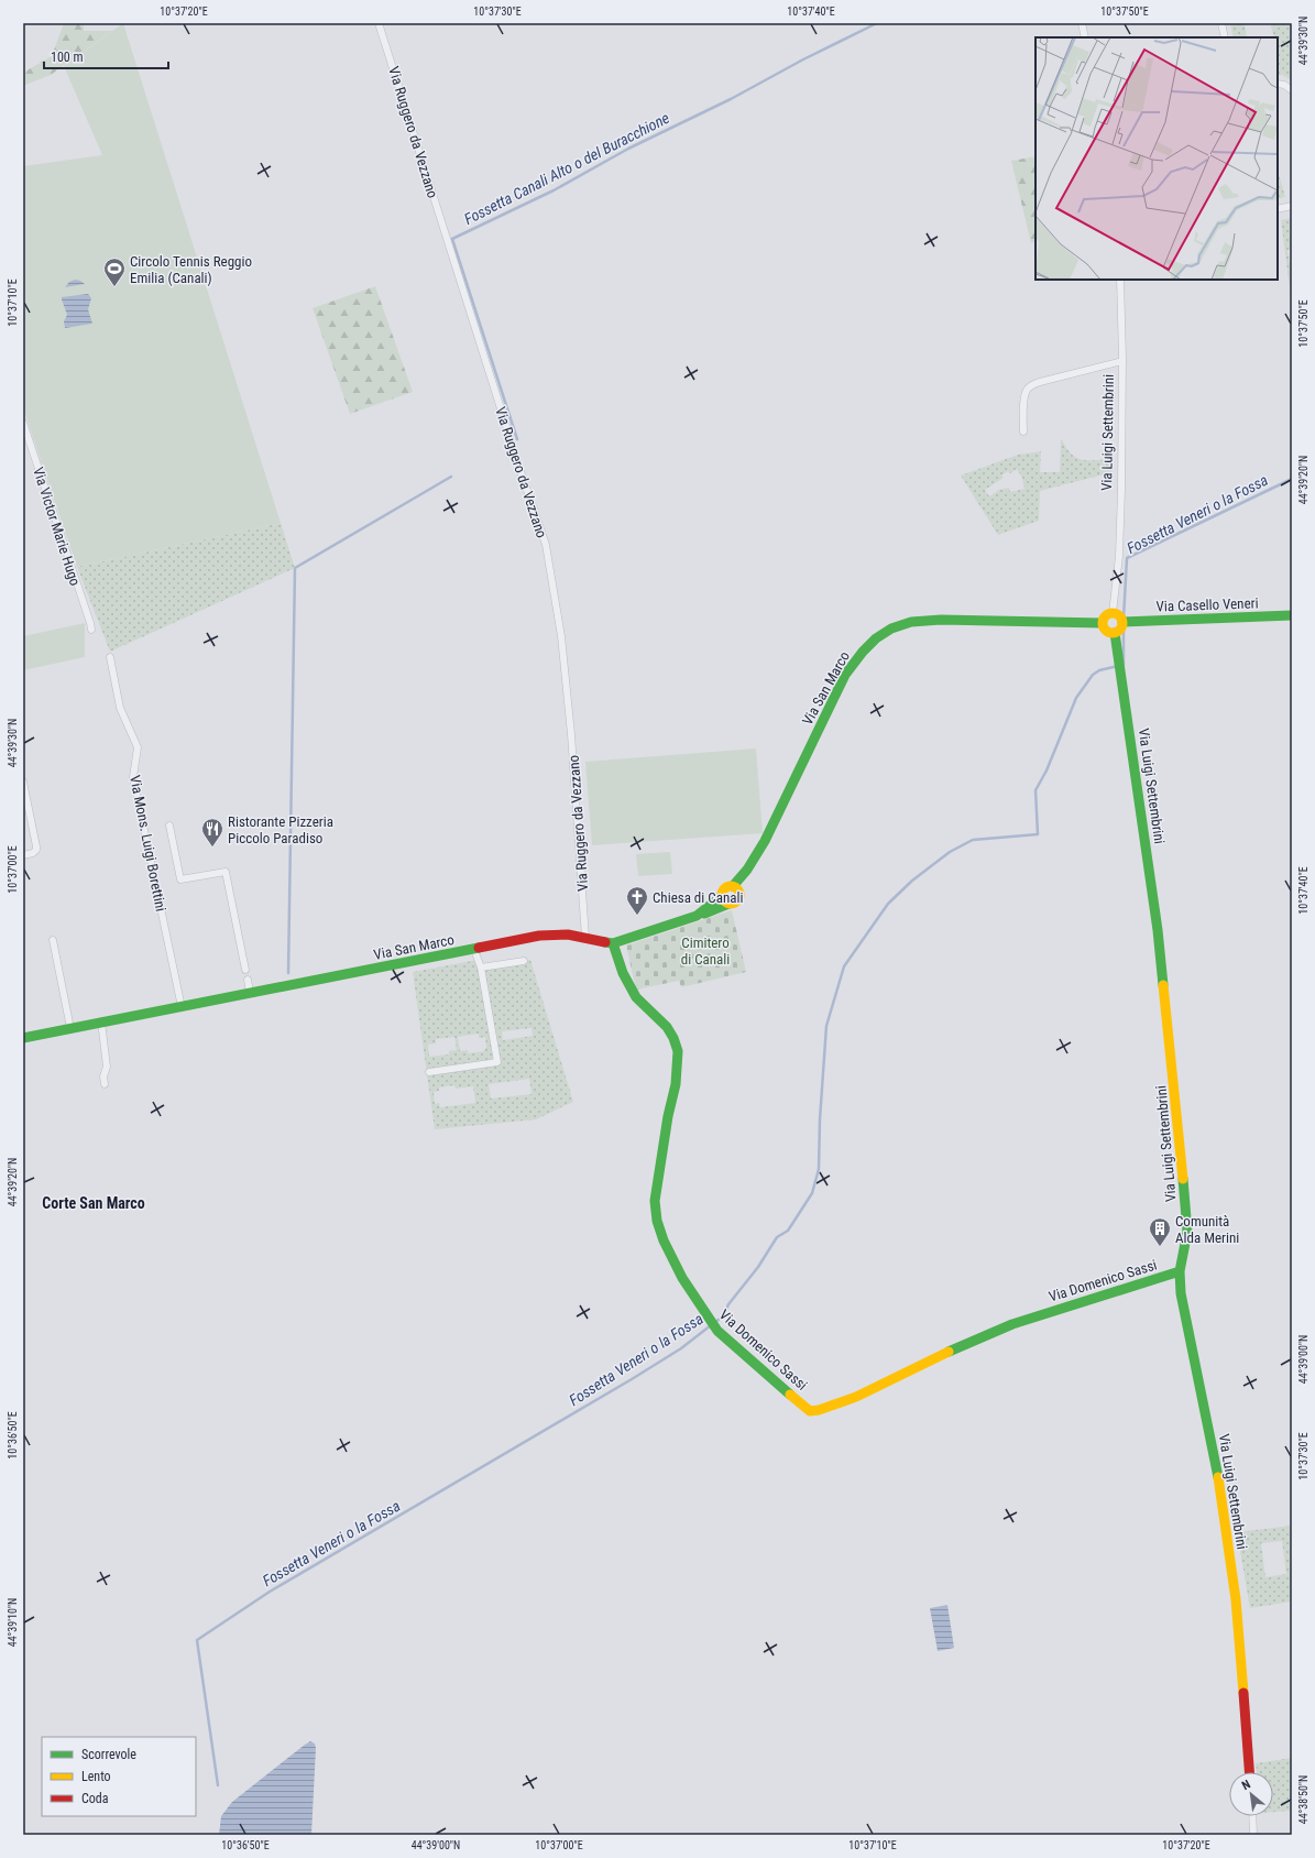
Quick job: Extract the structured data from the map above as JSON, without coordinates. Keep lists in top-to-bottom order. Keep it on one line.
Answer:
{"streets":{"street":["Via Ruggero da Vezzano","Via Luigi Settembrini","Via Victor Marie Hugo","Via Casello Veneri","Via San Marco","Via Mons. Luigi Borettini","Via Domenico Sassi"]},"crossings":[["Via Ruggero da Vezzano","Via San Marco"],["Via Luigi Settembrini","Via Casello Veneri"],["Via Luigi Settembrini","Via San Marco"],["Via Luigi Settembrini","Via Domenico Sassi"],["Via Casello Veneri","Via San Marco"],["Via San Marco","Via Mons. Luigi Borettini"],["Via San Marco","Via Domenico Sassi"]],"districts":["Corte San Marco"],"water":["Fossetta Canali Alto o del Buracchione","Fossetta Veneri o la Fossa"],"parks":["Cimitero di Canali"],"places":{"sports":["Circolo Tennis Reggio Emilia (Canali)"],"restaurant":["Ristorante Pizzeria Piccolo Paradiso"],"church":["Chiesa di Canali"],"building":["Comunità Alda Merini"]},"legend":["Scorrevole","Lento","Coda"],"scale_bar":"100 m","north":"top left","coordinates":["10°37'20\"E","10°37'30\"E","10°37'40\"E","10°37'50\"E","44°39'30\"N","10°37'10\"E","44°39'20\"N","10°37'00\"E","44°39'00\"N","10°36'50\"E","44°39'10\"N","44°38'50\"N"]}
